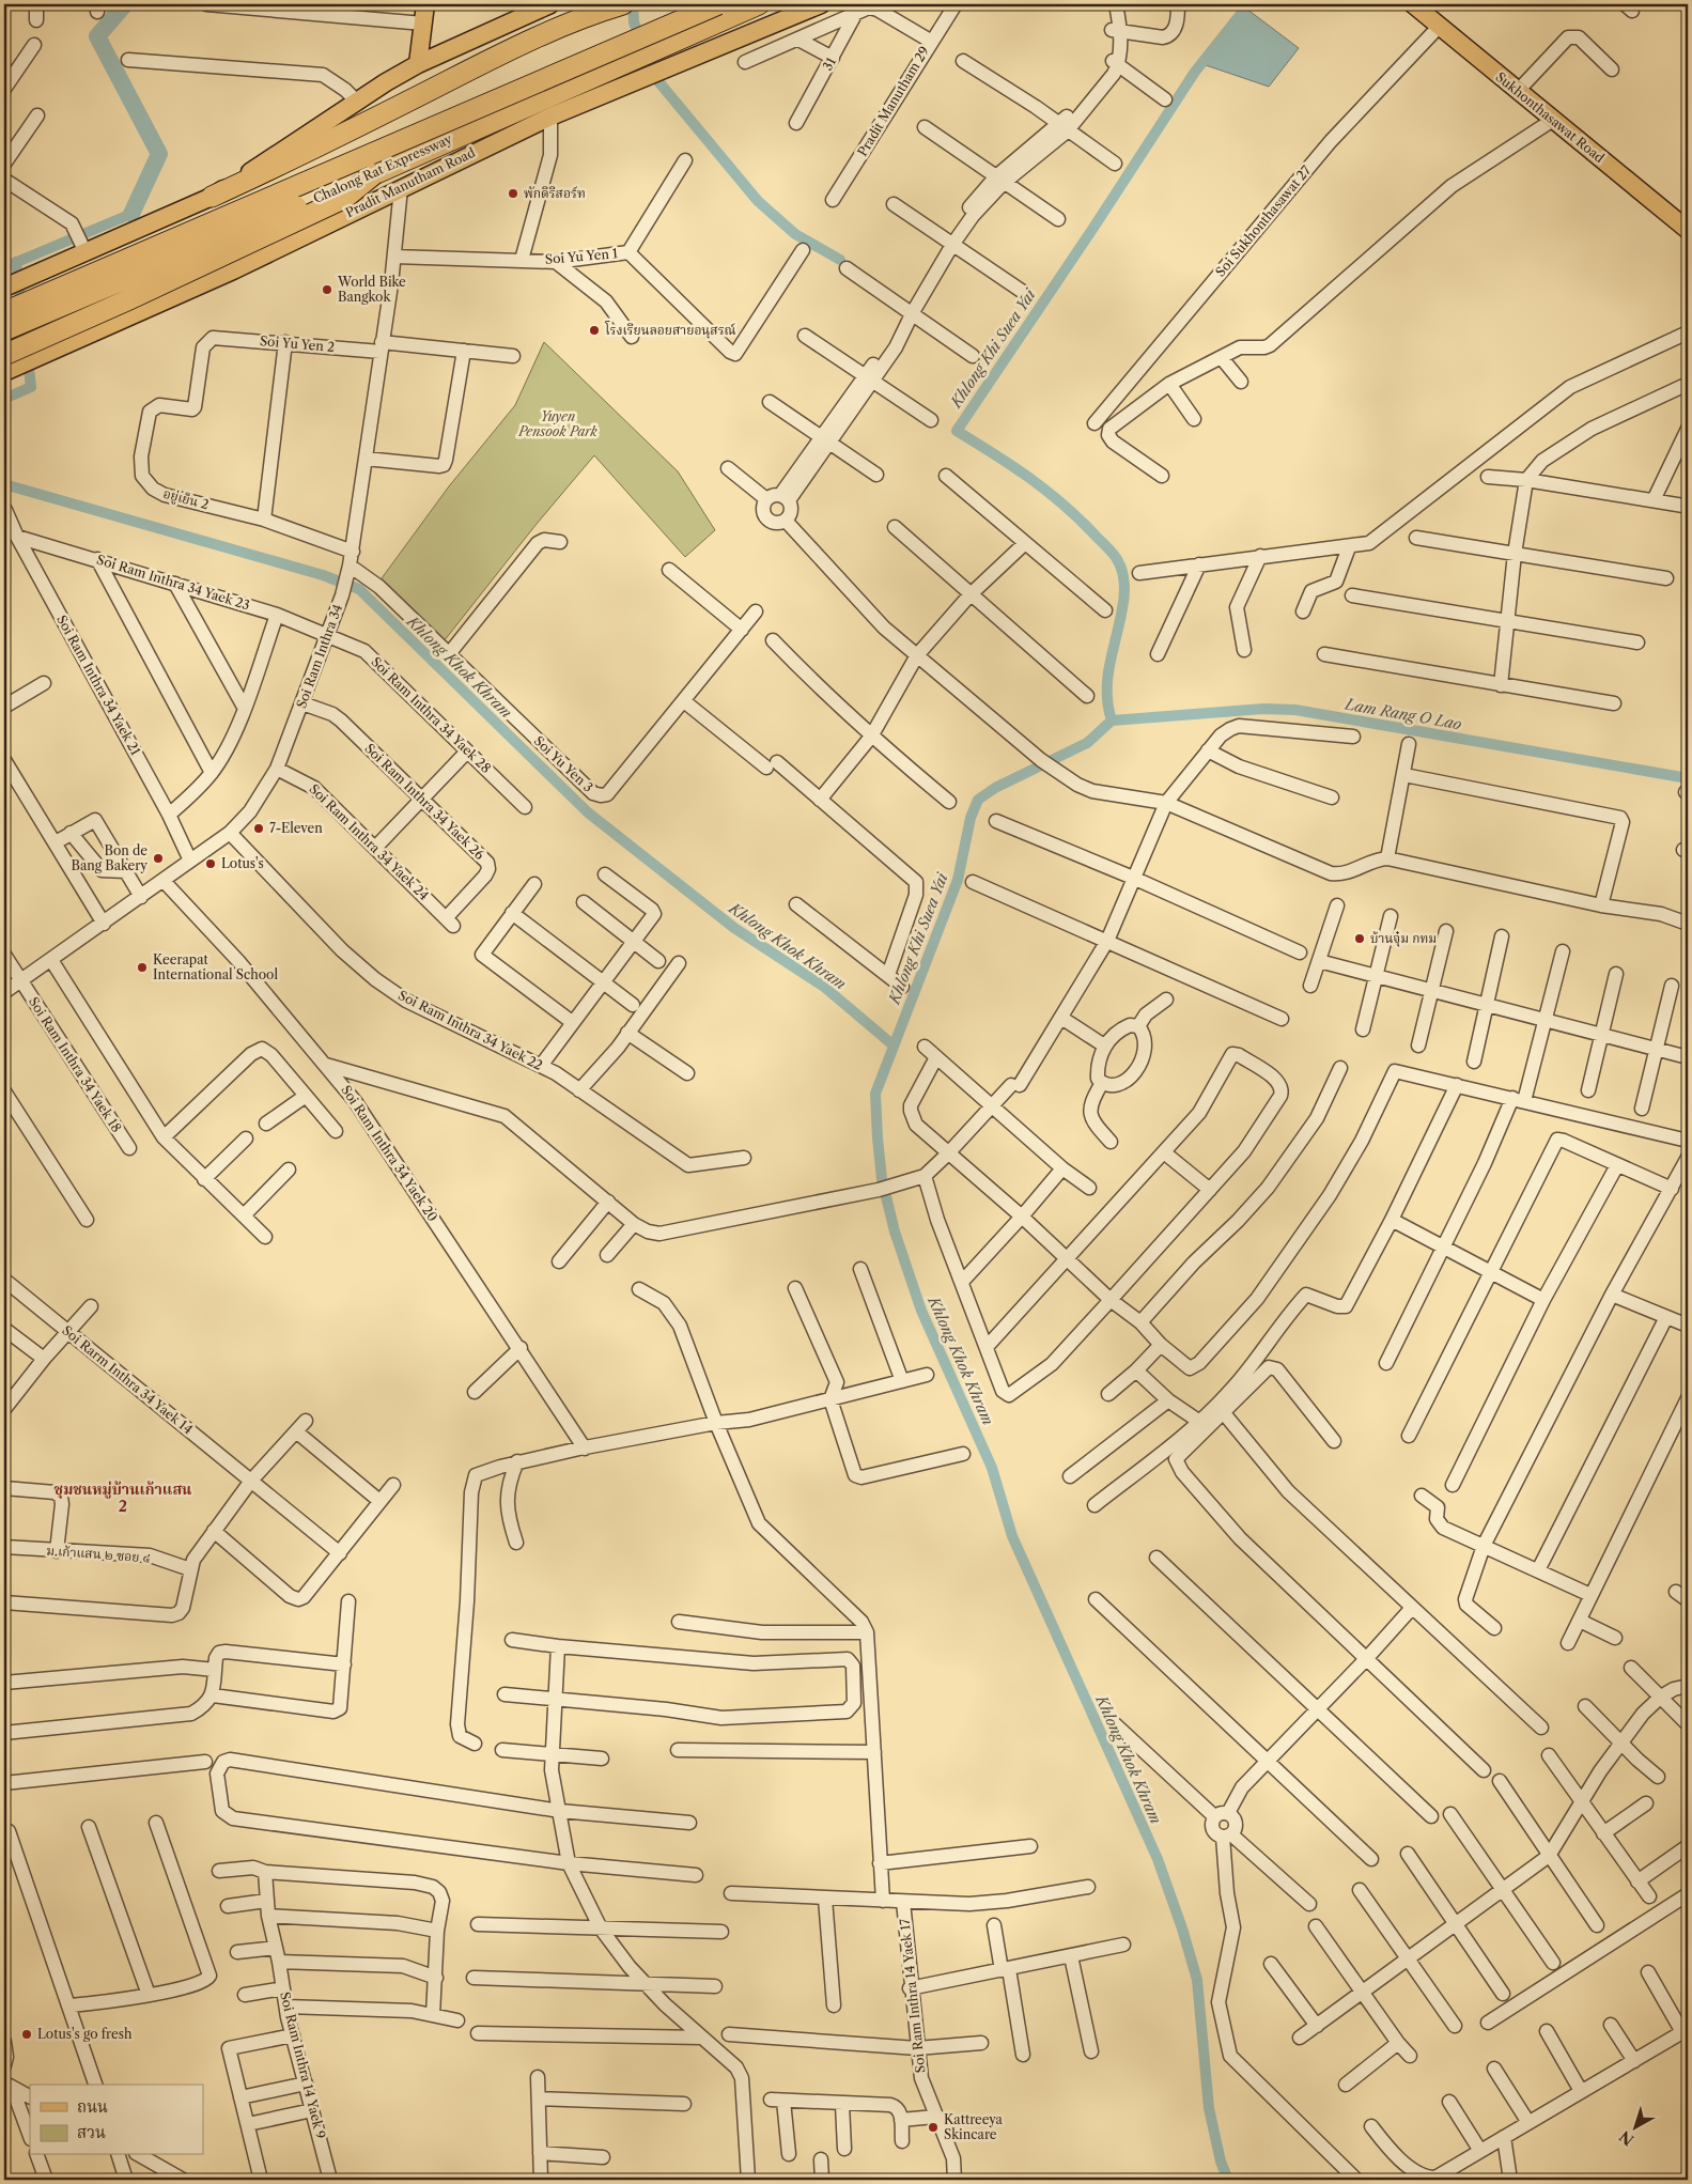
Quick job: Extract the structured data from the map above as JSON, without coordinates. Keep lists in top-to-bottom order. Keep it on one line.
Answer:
{"streets":{"highway":["Chalong Rat Expressway"],"main road":["Sukhonthasawat Road","Pradit Manutham Road"],"street":["31","Pradit Manutham 29","Soi Sukhonthasawat 27","Soi Yu Yen 1","Soi Yu Yen 2","อยู่เย็น 2","Soi Ram Inthra 34 Yaek 23","Soi Ram Inthra 34","Soi Ram Inthra 34 Yaek 21","Soi Ram Inthra 34 Yaek 28","Soi Yu Yen 3","Soi Ram Inthra 34 Yaek 26","Soi Ram Inthra 34 Yaek 24","Soi Ram Inthra 34 Yaek 22","Soi Ram Inthra 34 Yaek 18","Soi Ram Inthra 34 Yaek 20","Soi Rarm Inthra 34 Yaek 14","ม.เก้าแสน ๒ ซอย ๔","Soi Ram Inthra 14 Yaek 17","Soi Ram Inthra 14 Yaek 9"]},"crossings":[["Sukhonthasawat Road","Soi Sukhonthasawat 27"],["Pradit Manutham Road","Soi Ram Inthra 34"],["Soi Yu Yen 1","Soi Ram Inthra 34"],["Soi Yu Yen 2","อยู่เย็น 2"],["Soi Yu Yen 2","Soi Ram Inthra 34"],["Soi Ram Inthra 34 Yaek 23","Soi Ram Inthra 34"],["Soi Ram Inthra 34 Yaek 23","Soi Ram Inthra 34 Yaek 21"],["Soi Ram Inthra 34 Yaek 23","Soi Ram Inthra 34 Yaek 28"],["Soi Ram Inthra 34","Soi Ram Inthra 34 Yaek 21"],["Soi Ram Inthra 34","Soi Ram Inthra 34 Yaek 28"],["Soi Ram Inthra 34","Soi Yu Yen 3"],["Soi Ram Inthra 34","Soi Ram Inthra 34 Yaek 26"],["Soi Ram Inthra 34","Soi Ram Inthra 34 Yaek 24"],["Soi Ram Inthra 34","Soi Ram Inthra 34 Yaek 22"],["Soi Ram Inthra 34","Soi Ram Inthra 34 Yaek 18"],["Soi Ram Inthra 34","Soi Ram Inthra 34 Yaek 20"],["Soi Ram Inthra 34 Yaek 26","Soi Ram Inthra 34 Yaek 24"]],"districts":["ชุมชนหมู่บ้านเก้าแสน 2"],"water":["Khlong Khi Suea Yai","Khlong Khok Khram","Lam Rang O Lao"],"parks":["Yuyen Pensook Park"],"places":["พักดีรีสอร์ท","World Bike Bangkok","โรงเรียนลอยสายอนุสรณ์","7-Eleven","Bon de Bang Bakery","Lotus's","บ้านจุ๋ม กทม","Keerapat International School","Lotus's go fresh","Kattreeya Skincare"],"legend":["ถนน","สวน"],"north":"bottom left"}
